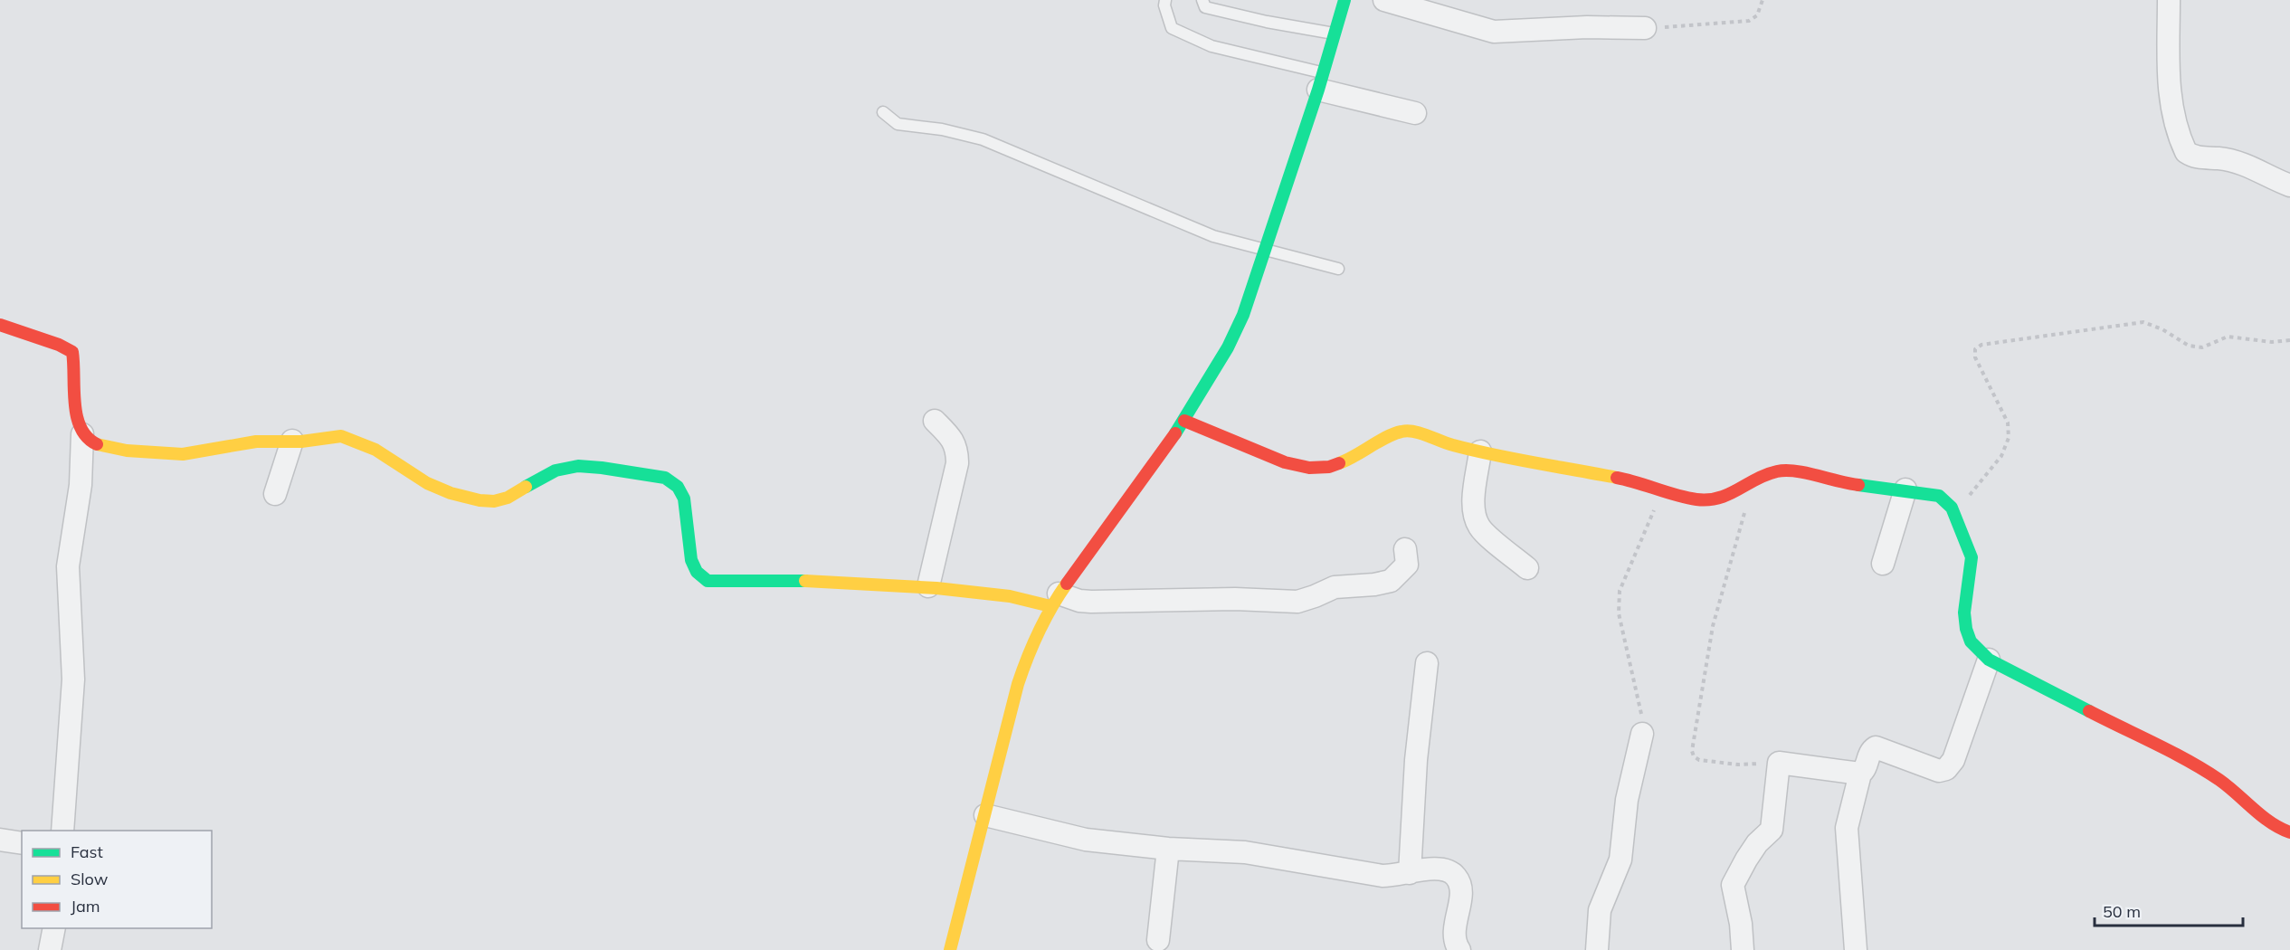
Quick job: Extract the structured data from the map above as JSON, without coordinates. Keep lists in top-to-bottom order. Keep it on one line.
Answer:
{"legend":["Fast","Slow","Jam"],"scale_bar":"50 m"}
